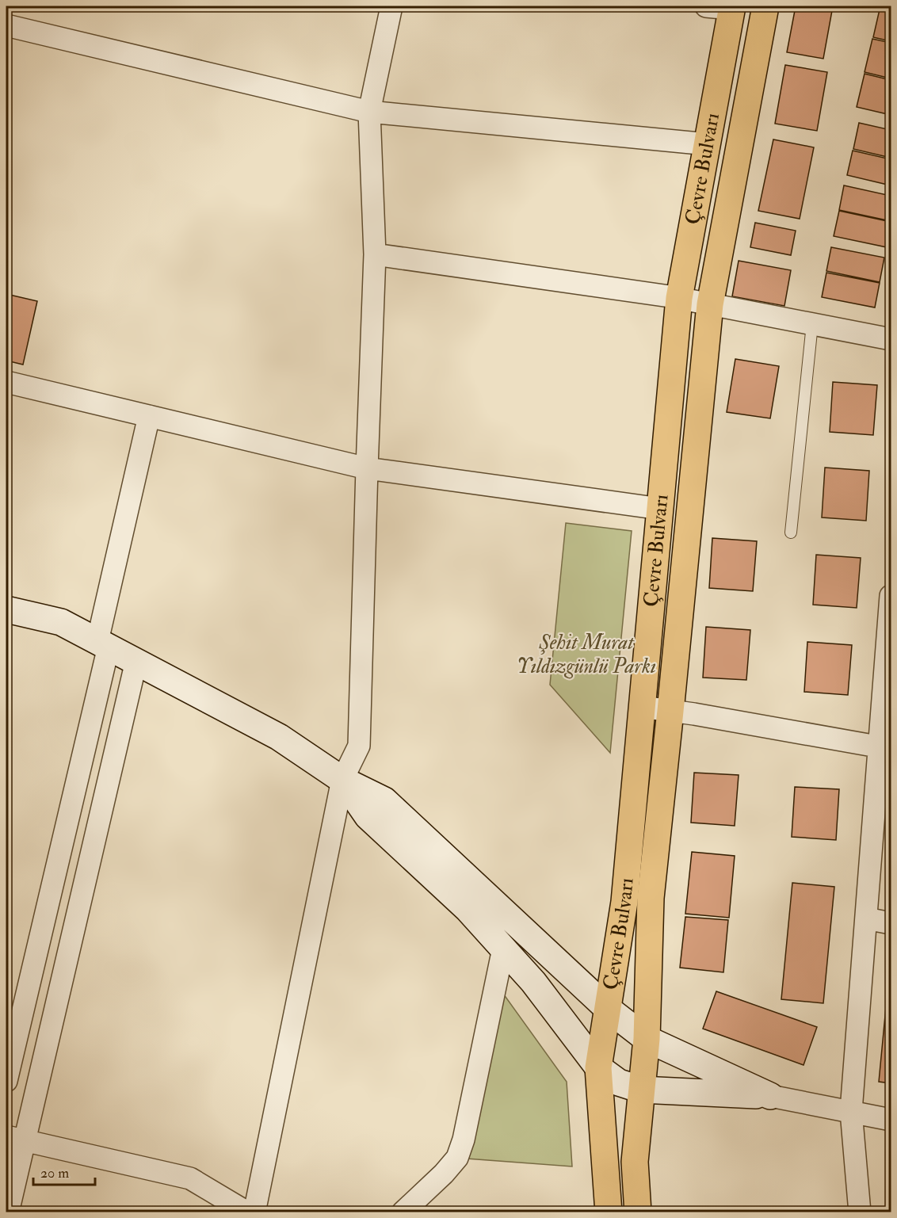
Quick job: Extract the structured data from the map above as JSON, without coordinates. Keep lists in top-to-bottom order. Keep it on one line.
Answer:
{"streets":{"main road":["Çevre Bulvarı"]},"parks":["Şehit Murat Yıldızgünlü Parkı"],"scale_bar":"20 m"}
